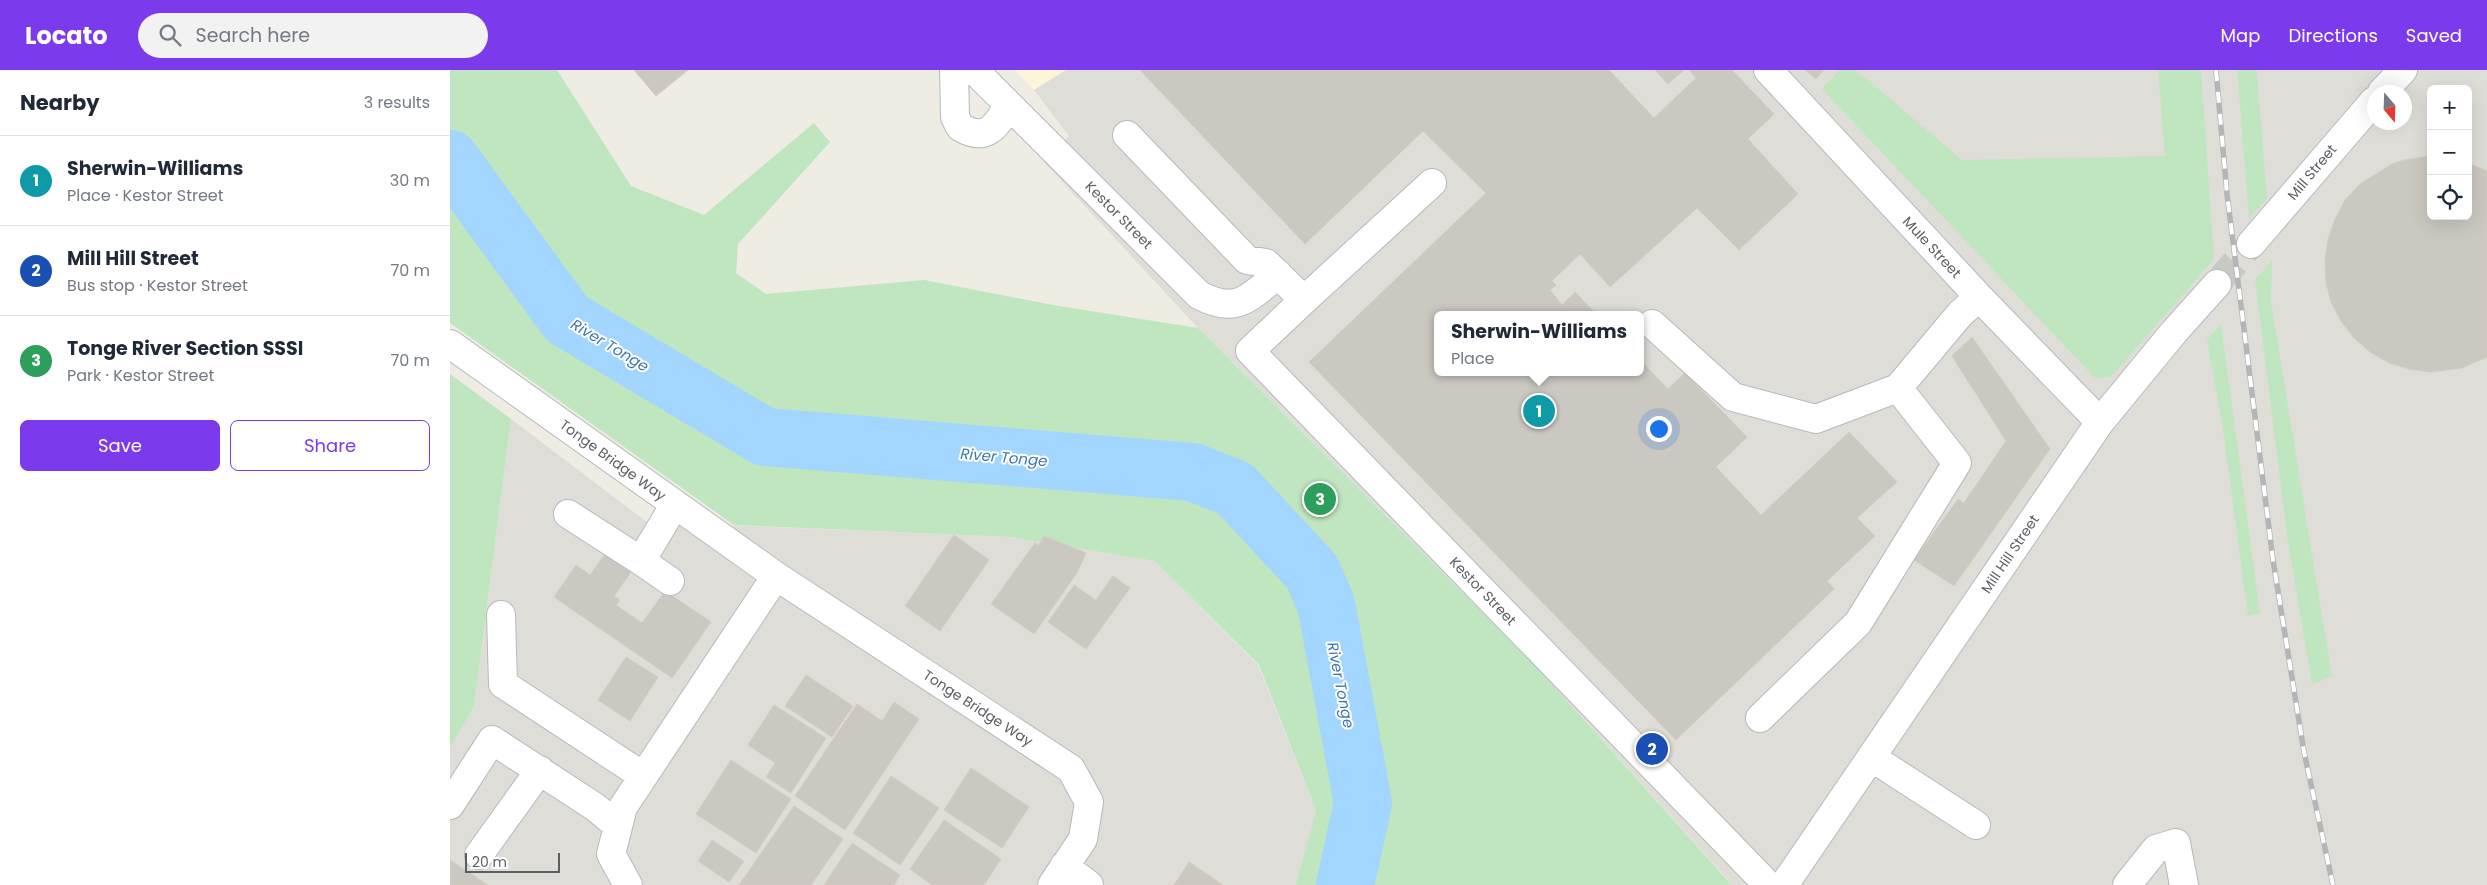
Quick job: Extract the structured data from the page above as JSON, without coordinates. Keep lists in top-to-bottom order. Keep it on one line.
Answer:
{"streets":{"street":["Mill Street","Kestor Street","Mule Street","Tonge Bridge Way","Mill Hill Street"]},"crossings":[["Mule Street","Mill Hill Street"]],"water":["River Tonge"],"scale_bar":"20 m","north":"bottom","page":{"header":"Locato","search":"Search here","nav":["Map","Directions","Saved"],"heading":["Nearby","3 results"],"map_buttons":["+","−"],"list":[{"mark":"1","name":"Sherwin-Williams","note":"Place · Kestor Street","value":"30 m"},{"mark":"2","name":"Mill Hill Street","note":"Bus stop · Kestor Street","value":"70 m"},{"mark":"3","name":"Tonge River Section SSSI","note":"Park · Kestor Street","value":"70 m"}],"popup":["Sherwin-Williams","Place"],"pins":["1","3","2"],"buttons":["Save","Share"],"scale":"20 m"}}
